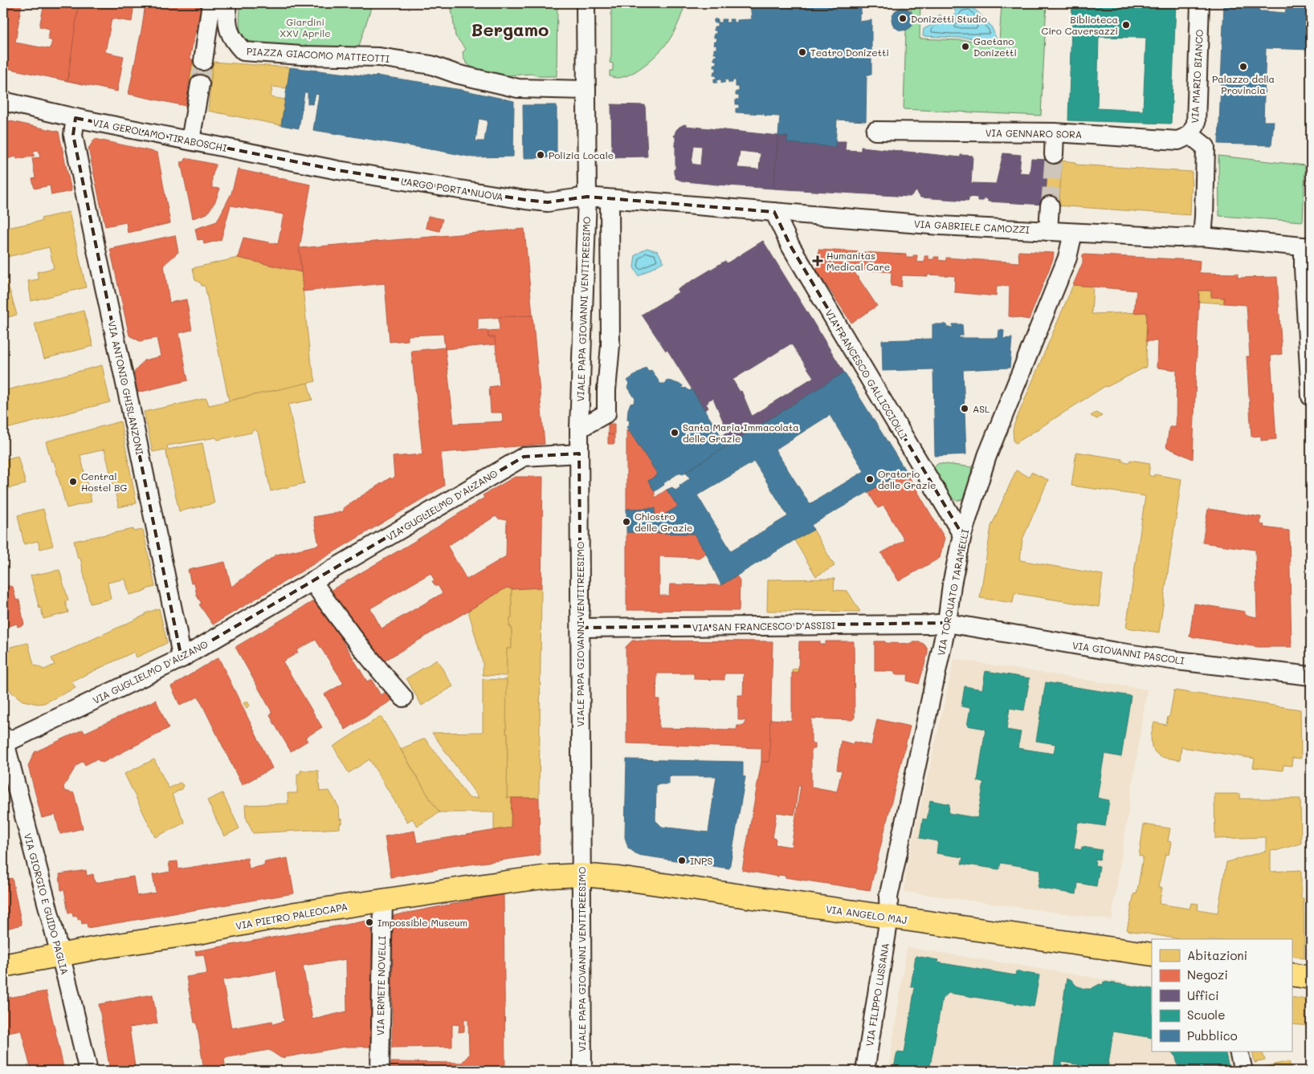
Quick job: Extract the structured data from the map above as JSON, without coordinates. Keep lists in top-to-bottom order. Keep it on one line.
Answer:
{"streets":{"main road":["VIA ANGELO MAJ","VIA PIETRO PALEOCAPA"],"street":["PIAZZA GIACOMO MATTEOTTI","VIA MARIO BIANCO","VIA GENNARO SORA","VIA GEROLAMO TIRABOSCHI","LARGO PORTA NUOVA","VIA GABRIELE CAMOZZI","VIALE PAPA GIOVANNI VENTITREESIMO","VIA FRANCESCO GALLICCIOLLI","VIA ANTONIO GHISLANZONI","VIA GUGLIELMO D'ALZANO","VIA TORQUATO TARAMELLI","VIA SAN FRANCESCO D'ASSISI","VIA GIOVANNI PASCOLI","VIA GIORGIO E GUIDO PAGLIA","VIA ERMETE NOVELLI","VIA FILIPPO LUSSANA"]},"crossings":[["VIA MARIO BIANCO","VIA GENNARO SORA"],["VIA MARIO BIANCO","VIA GABRIELE CAMOZZI"],["VIA GEROLAMO TIRABOSCHI","LARGO PORTA NUOVA"],["VIA GEROLAMO TIRABOSCHI","VIA ANTONIO GHISLANZONI"],["LARGO PORTA NUOVA","VIA GABRIELE CAMOZZI"],["LARGO PORTA NUOVA","VIALE PAPA GIOVANNI VENTITREESIMO"],["VIA GABRIELE CAMOZZI","VIA FRANCESCO GALLICCIOLLI"],["VIA GABRIELE CAMOZZI","VIA TORQUATO TARAMELLI"],["VIALE PAPA GIOVANNI VENTITREESIMO","VIA GUGLIELMO D'ALZANO"],["VIALE PAPA GIOVANNI VENTITREESIMO","VIA SAN FRANCESCO D'ASSISI"],["VIALE PAPA GIOVANNI VENTITREESIMO","VIA ANGELO MAJ"],["VIALE PAPA GIOVANNI VENTITREESIMO","VIA PIETRO PALEOCAPA"],["VIA FRANCESCO GALLICCIOLLI","VIA TORQUATO TARAMELLI"],["VIA ANTONIO GHISLANZONI","VIA GUGLIELMO D'ALZANO"],["VIA GUGLIELMO D'ALZANO","VIA GIORGIO E GUIDO PAGLIA"],["VIA TORQUATO TARAMELLI","VIA SAN FRANCESCO D'ASSISI"],["VIA TORQUATO TARAMELLI","VIA GIOVANNI PASCOLI"],["VIA TORQUATO TARAMELLI","VIA ANGELO MAJ"],["VIA TORQUATO TARAMELLI","VIA FILIPPO LUSSANA"],["VIA SAN FRANCESCO D'ASSISI","VIA GIOVANNI PASCOLI"],["VIA GIORGIO E GUIDO PAGLIA","VIA PIETRO PALEOCAPA"],["VIA ANGELO MAJ","VIA PIETRO PALEOCAPA"],["VIA ANGELO MAJ","VIA FILIPPO LUSSANA"],["VIA PIETRO PALEOCAPA","VIA ERMETE NOVELLI"]],"districts":["Bergamo"],"parks":["Giardini XXV Aprile"],"places":{"other":["Donizetti Studio","Biblioteca Ciro Caversazzi","Gaetano Donizetti","Teatro Donizetti","Palazzo della Provincia","Polizia Locale","ASL","Santa Maria Immacolata delle Grazie","Oratorio delle Grazie","Central Hostel BG","Chiostro delle Grazie","INPS","Impossible Museum"],"health":["Humanitas Medical Care"]},"legend":["Abitazioni","Negozi","Uffici","Scuole","Pubblico"]}
